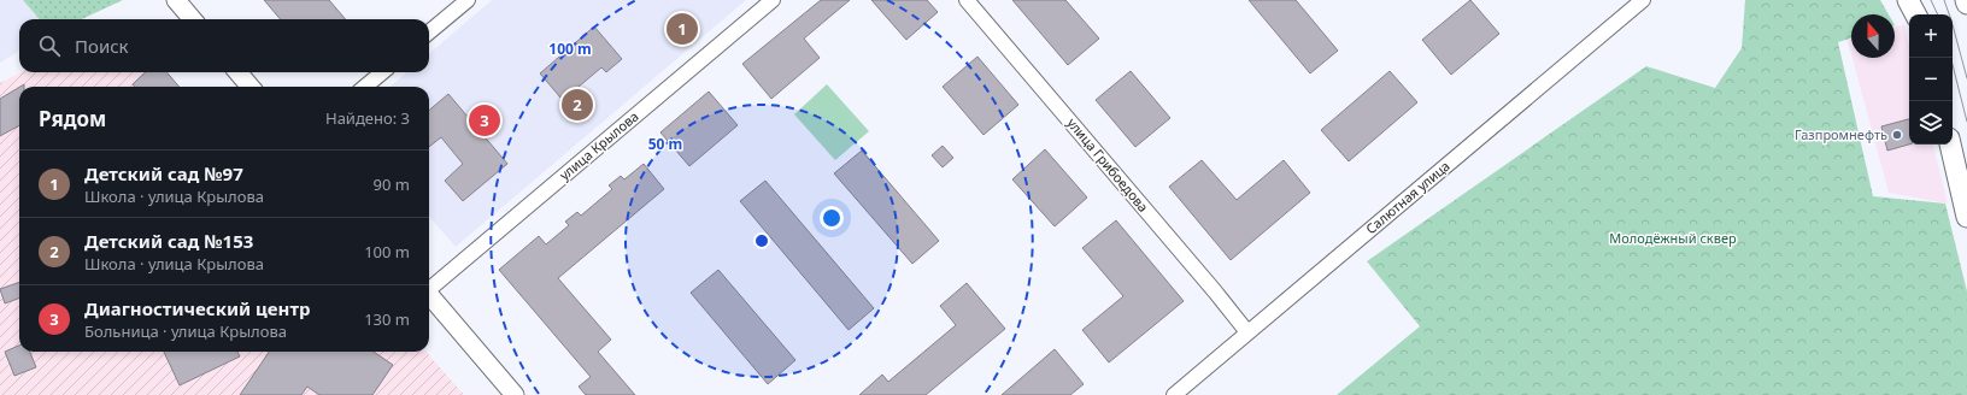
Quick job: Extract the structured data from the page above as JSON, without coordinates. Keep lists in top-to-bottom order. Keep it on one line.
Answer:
{"streets":{"street":["улица Крылова","улица Грибоедова","Салютная улица"]},"crossings":[["улица Грибоедова","Салютная улица"]],"parks":["Молодёжный сквер"],"places":["Газпромнефть"],"north":"top","page":{"pins":["1","2","3"],"map_buttons":["+","−"],"search":"Поиск","heading":["Рядом","Найдено: 3"],"list":[{"mark":"1","name":"Детский сад №97","note":"Школа · улица Крылова","value":"90 m"},{"mark":"2","name":"Детский сад №153","note":"Школа · улица Крылова","value":"100 m"},{"mark":"3","name":"Диагностический центр","note":"Больница · улица Крылова","value":"130 m"}]},"rings":["100 m","50 m"]}
